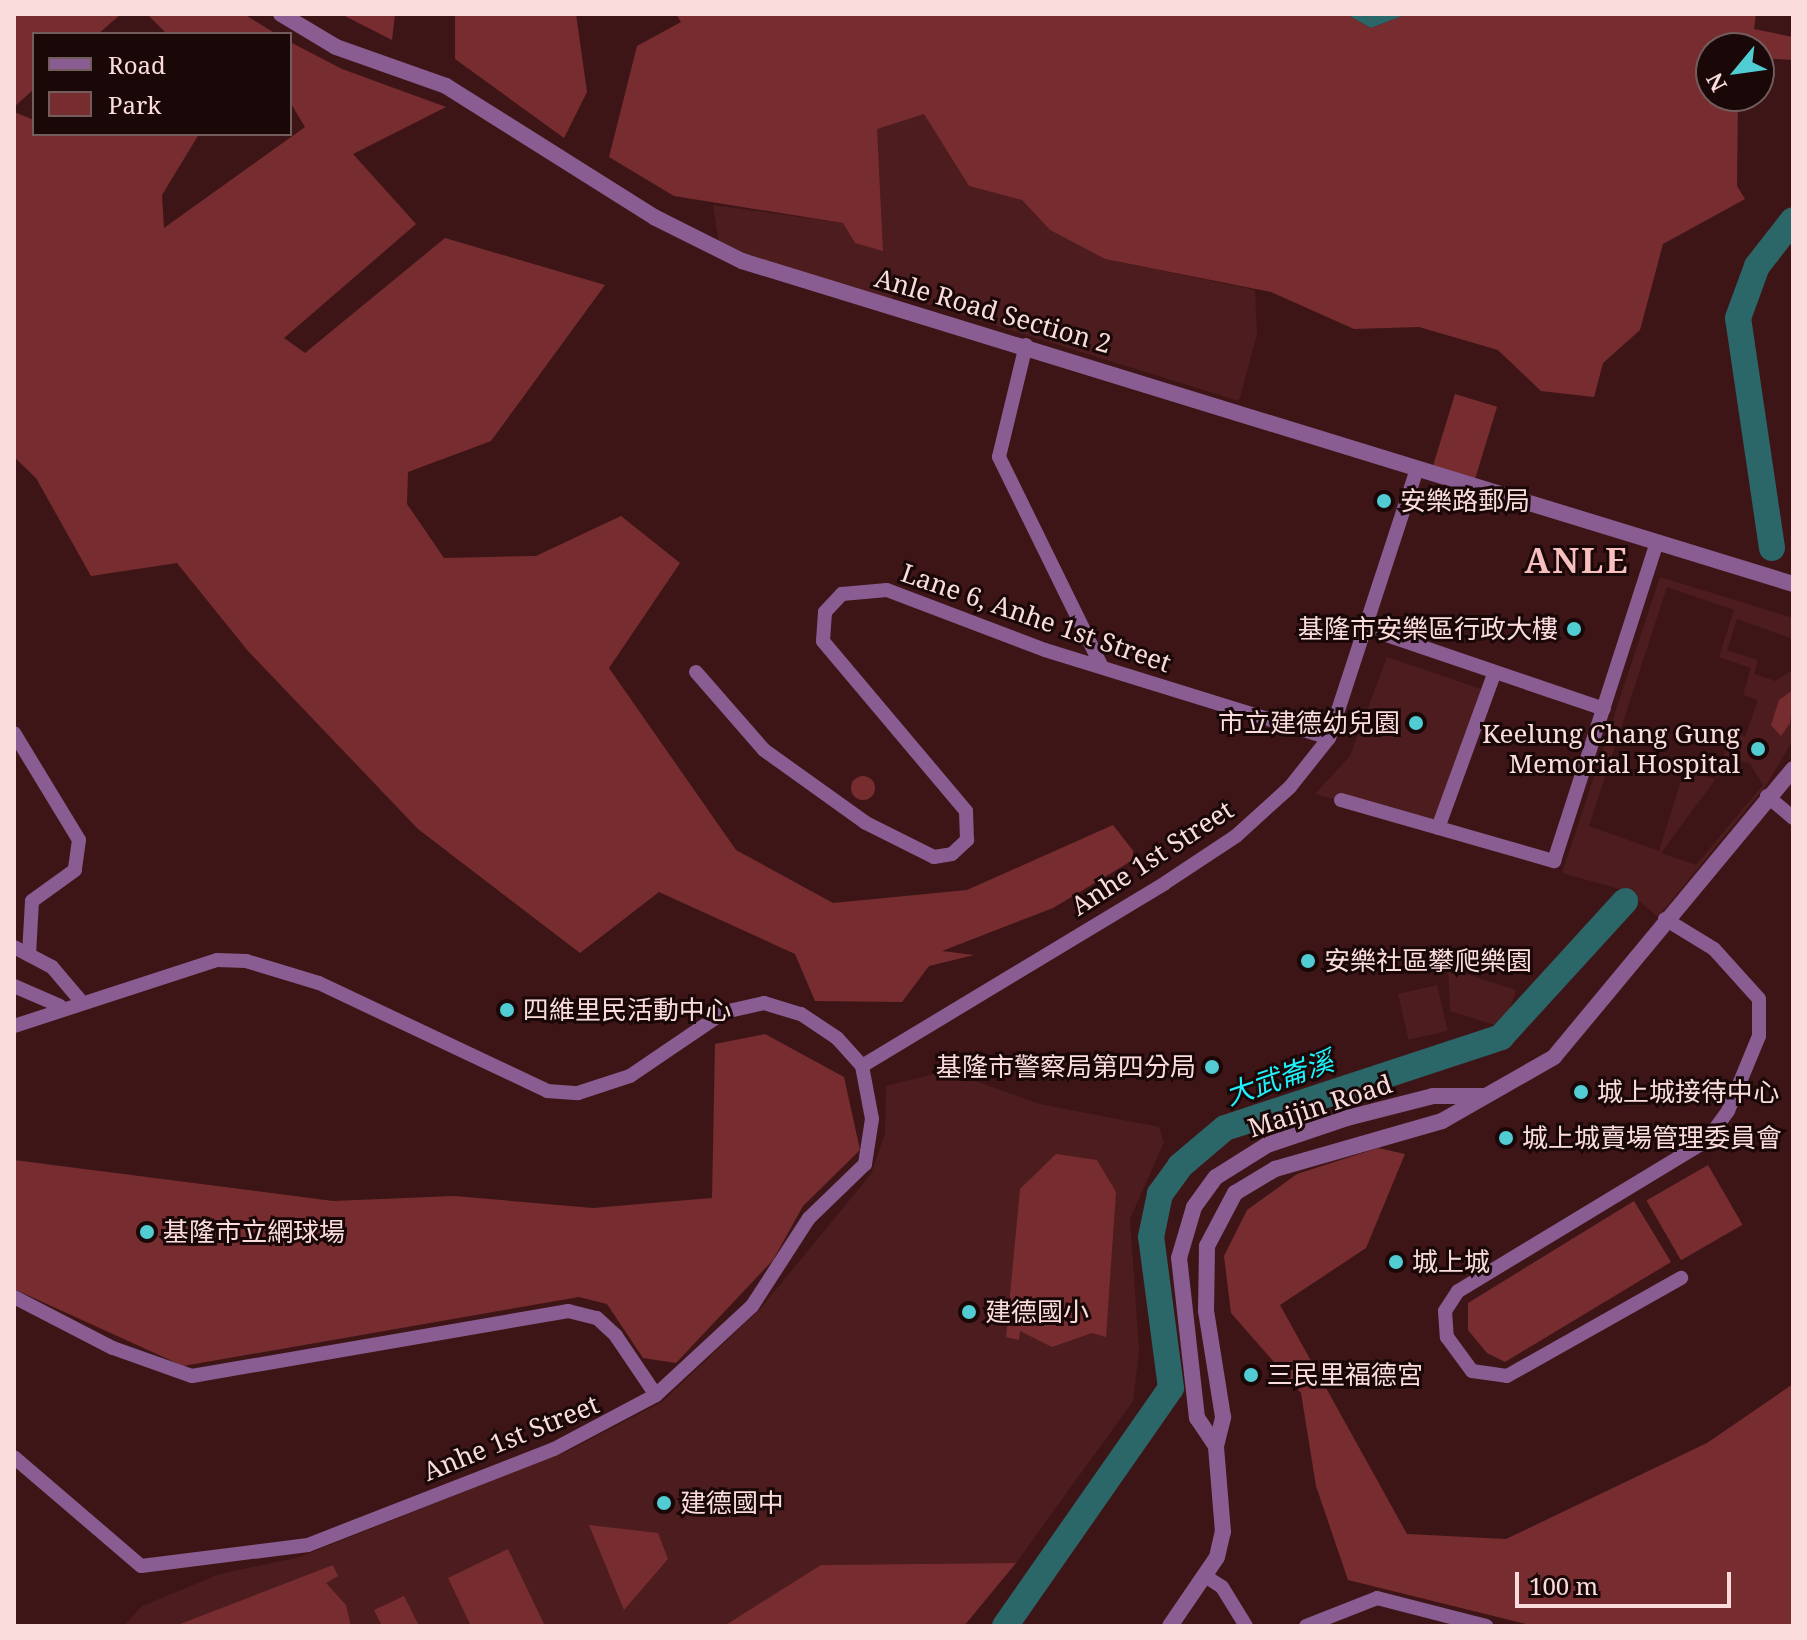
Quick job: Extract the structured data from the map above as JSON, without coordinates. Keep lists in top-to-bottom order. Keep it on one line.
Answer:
{"streets":{"street":["Anle Road Section 2","Lane 6, Anhe 1st Street","Anhe 1st Street","Maijin Road"]},"crossings":[["Anle Road Section 2","Anhe 1st Street"],["Lane 6, Anhe 1st Street","Anhe 1st Street"]],"districts":["ANLE"],"water":["大武崙溪"],"places":["安樂路郵局","基隆市安樂區行政大樓","市立建德幼兒園","Keelung Chang Gung Memorial Hospital","安樂社區攀爬樂園","四維里民活動中心","基隆市警察局第四分局","城上城接待中心","城上城賣場管理委員會","基隆市立網球場","城上城","建德國小","三民里福德宮","建德國中"],"legend":["Road","Park"],"scale_bar":"100 m","north":"bottom left"}
